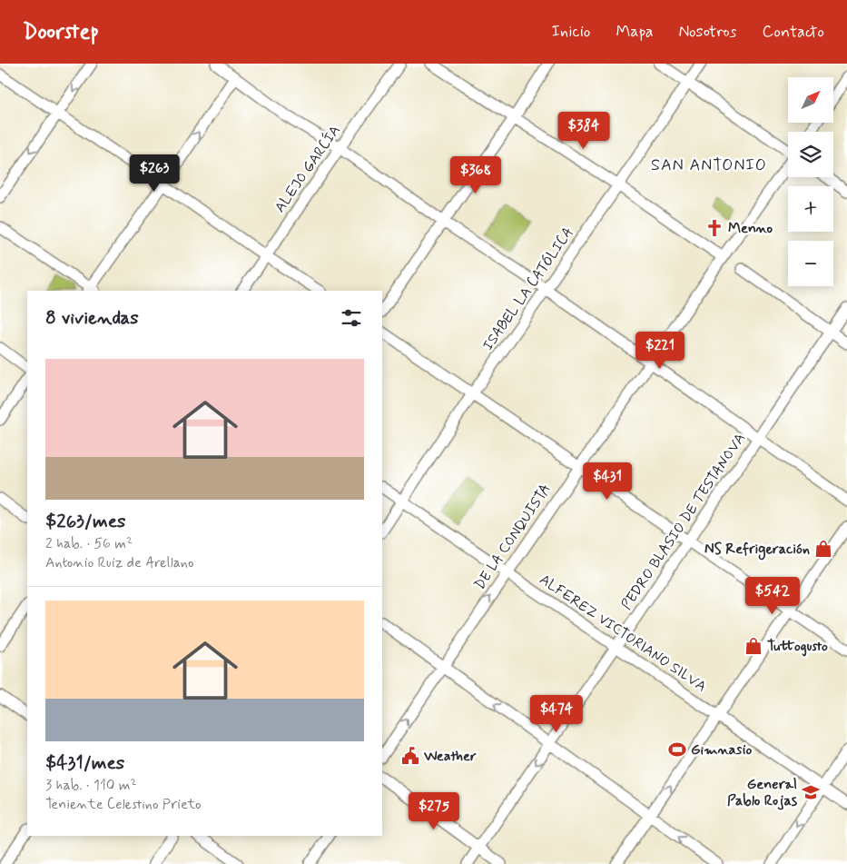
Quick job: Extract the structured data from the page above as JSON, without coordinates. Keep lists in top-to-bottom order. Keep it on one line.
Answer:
{"streets":{"street":["ALEJO GARCÍA","ISABEL LA CATÓLICA","PEDRO BLASIO DE TESTANOVA","DE LA CONQUISTA","ALFEREZ VICTORIANO SILVA"]},"crossings":[["ISABEL LA CATÓLICA","ALFEREZ VICTORIANO SILVA"],["PEDRO BLASIO DE TESTANOVA","ALFEREZ VICTORIANO SILVA"],["DE LA CONQUISTA","ALFEREZ VICTORIANO SILVA"]],"districts":["SAN ANTONIO"],"places":{"church":["Menno"],"shop":["NS Refrigeración","Tuttogusto"],"sports":["Gimnasio"],"public building":["Weather"],"school or university":["General Pablo Rojas"]},"north":"top right","page":{"header":"Doorstep","nav":["Inicio","Mapa","Nosotros","Contacto"],"map_buttons":["+","−"],"price":["$384","$263","$368","$221","$431","$542","$474","$275"],"heading":"8 viviendas","list":[{"name":"$263/mes","note":"2 hab. · 56 m² · Antonio Ruiz de Arellano"},{"name":"$431/mes","note":"3 hab. · 110 m² · Teniente Celestino Prieto"}]}}
